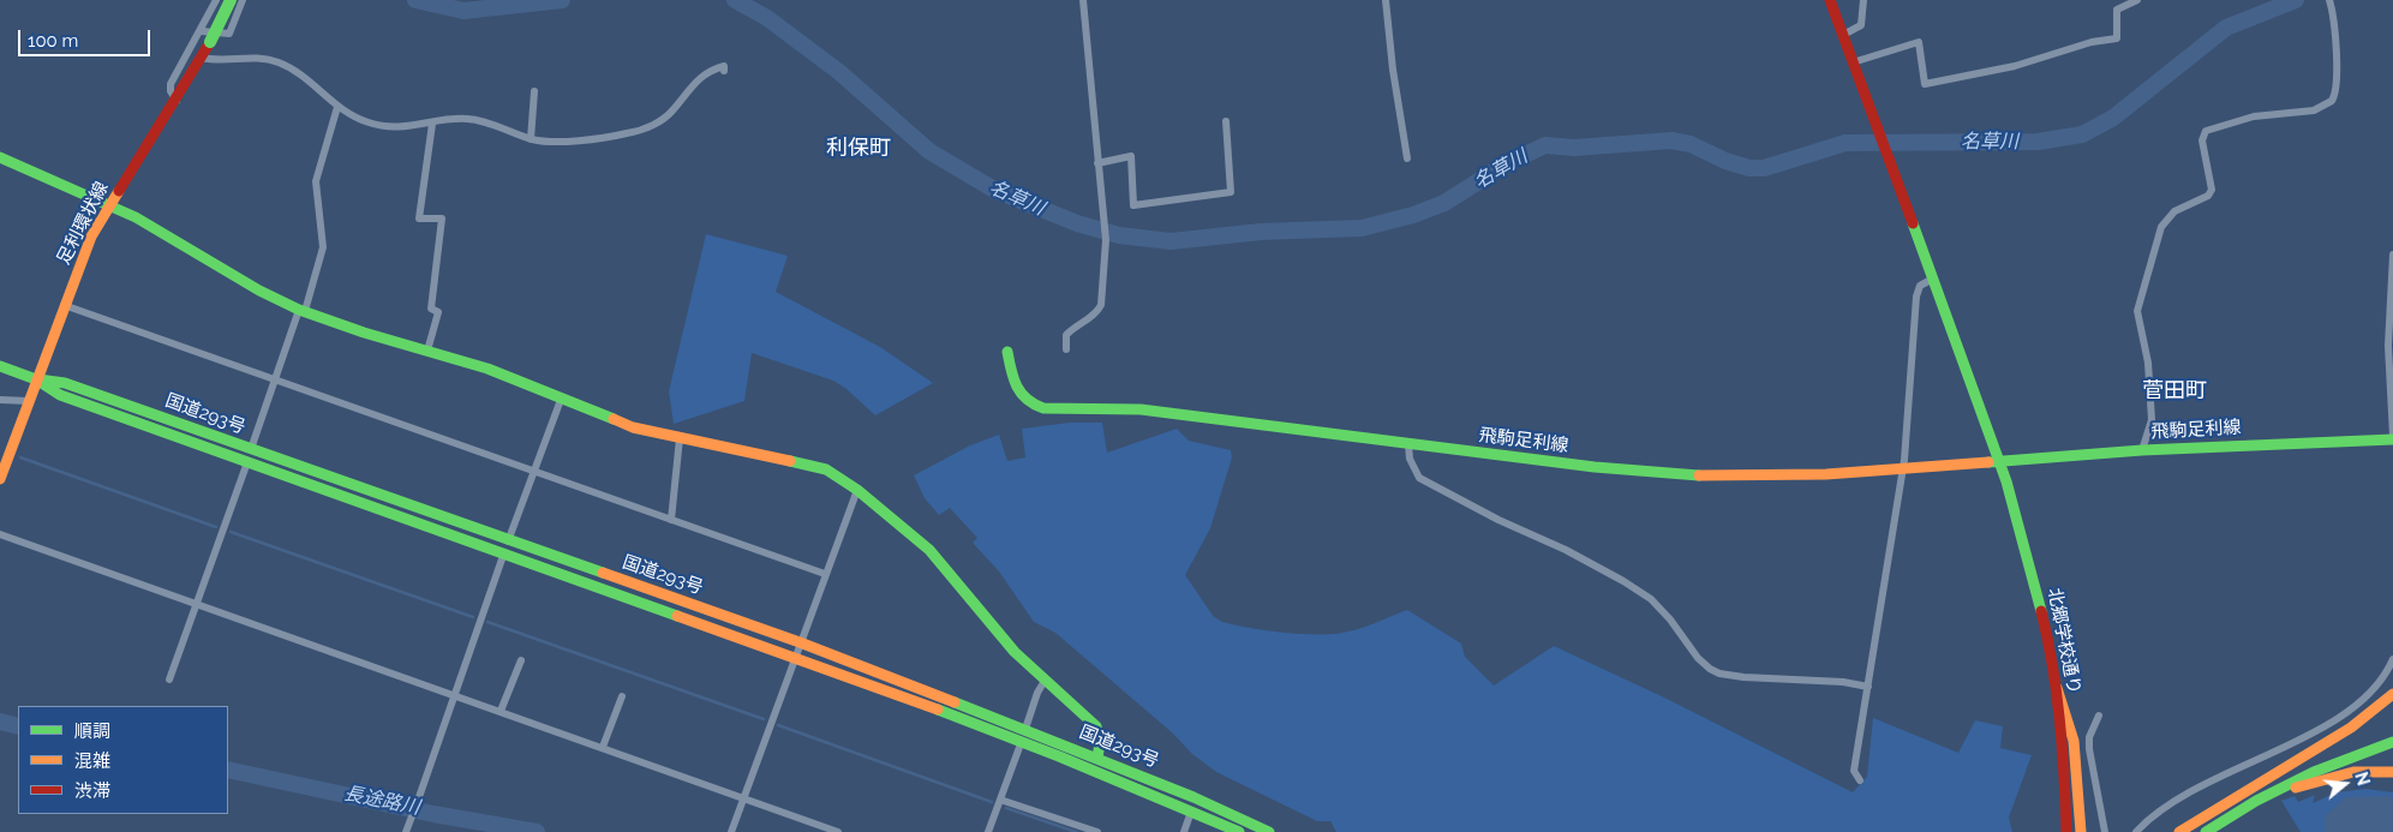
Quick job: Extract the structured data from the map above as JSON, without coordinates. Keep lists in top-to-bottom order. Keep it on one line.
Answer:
{"streets":{"main road":["足利環状線","国道293号","飛駒足利線","北郷学校通り"]},"crossings":[["足利環状線","国道293号"],["飛駒足利線","北郷学校通り"]],"districts":["利保町","菅田町"],"water":["名草川","長途路川"],"legend":["順調","混雑","渋滞"],"scale_bar":"100 m","north":"right"}
